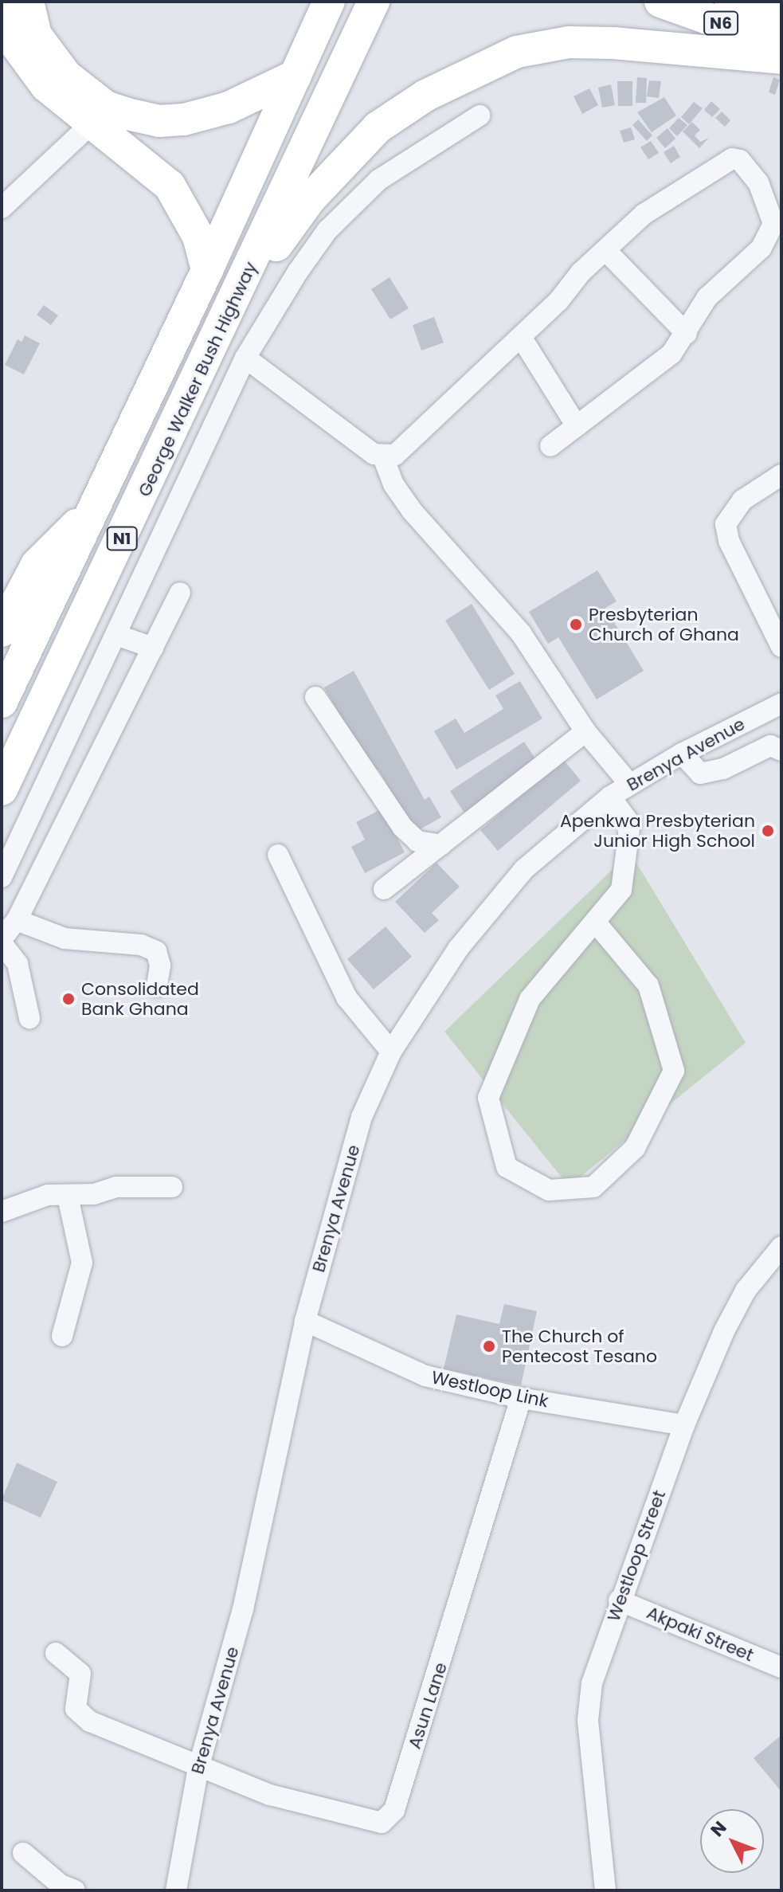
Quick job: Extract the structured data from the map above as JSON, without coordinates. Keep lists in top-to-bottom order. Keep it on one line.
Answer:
{"streets":{"highway":["N6","George Walker Bush Highway","N1"],"street":["Brenya Avenue","Westloop Link","Westloop Street","Akpaki Street","Asun Lane"]},"crossings":[["Brenya Avenue","Westloop Link"],["Brenya Avenue","Asun Lane"],["Westloop Link","Westloop Street"],["Westloop Link","Asun Lane"],["Westloop Street","Akpaki Street"]],"places":["Presbyterian Church of Ghana","Apenkwa Presbyterian Junior High School","Consolidated Bank Ghana","The Church of Pentecost Tesano"],"north":"top left"}
